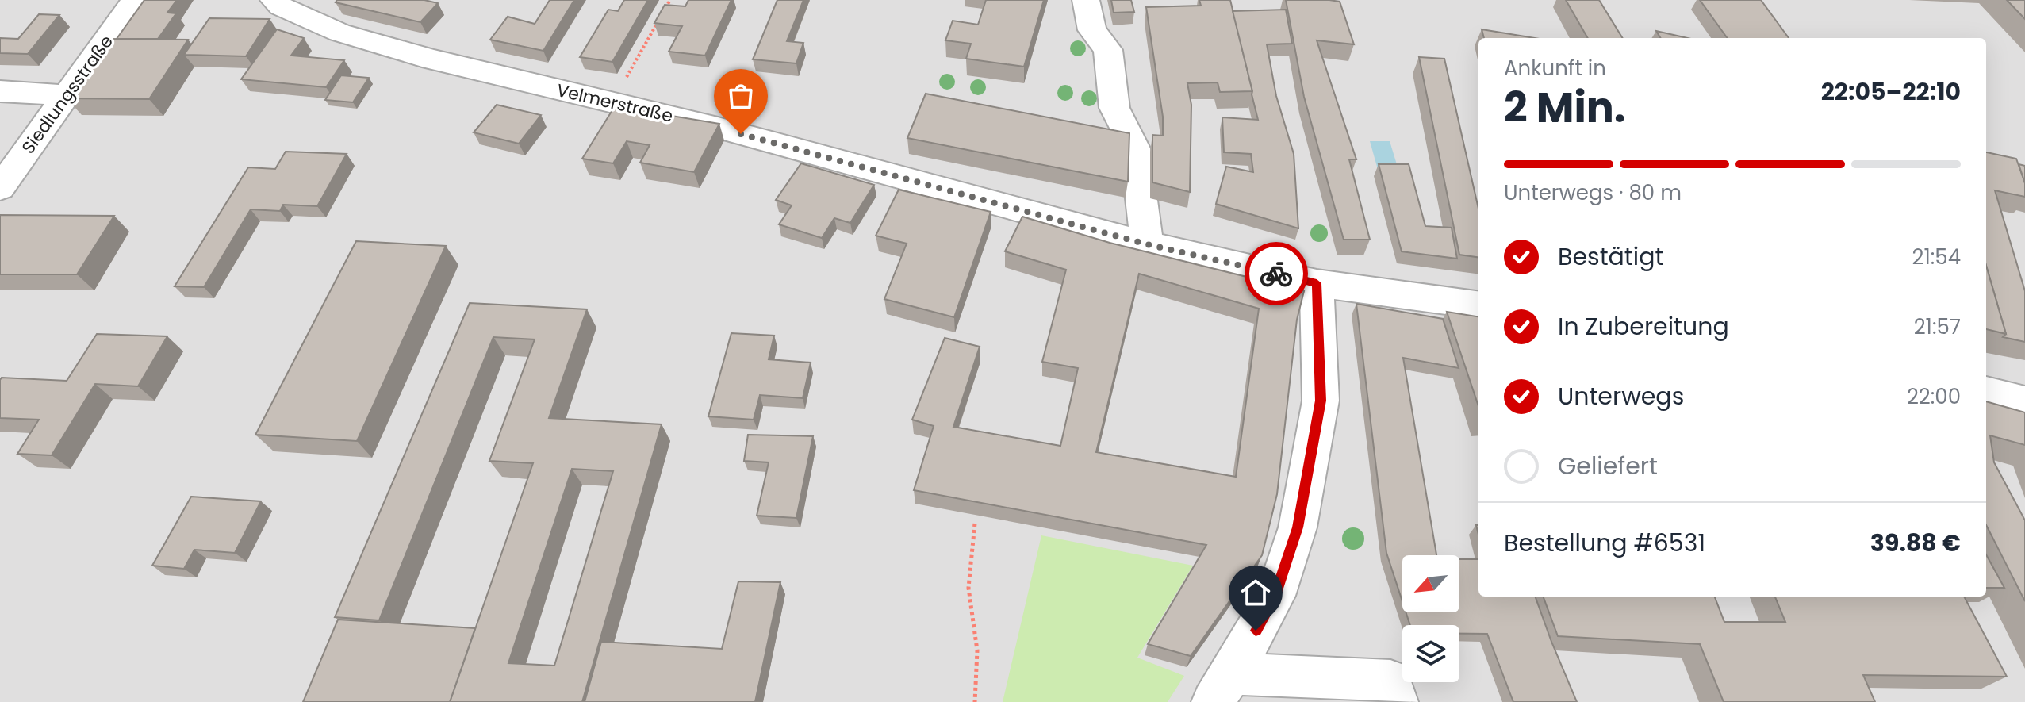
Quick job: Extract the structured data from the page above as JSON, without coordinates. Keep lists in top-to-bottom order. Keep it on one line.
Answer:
{"streets":{"street":["Siedlungsstraße","Velmerstraße"]},"north":"bottom left","page":{"heading":["2 Min.","Ankunft in","22:05–22:10"],"panel":["Bestellung #6531","39.88 €"],"bar":"Unterwegs · 80 m","list":[["Bestätigt","21:54"],["In Zubereitung","21:57"],["Unterwegs","22:00"],"Geliefert"]}}
